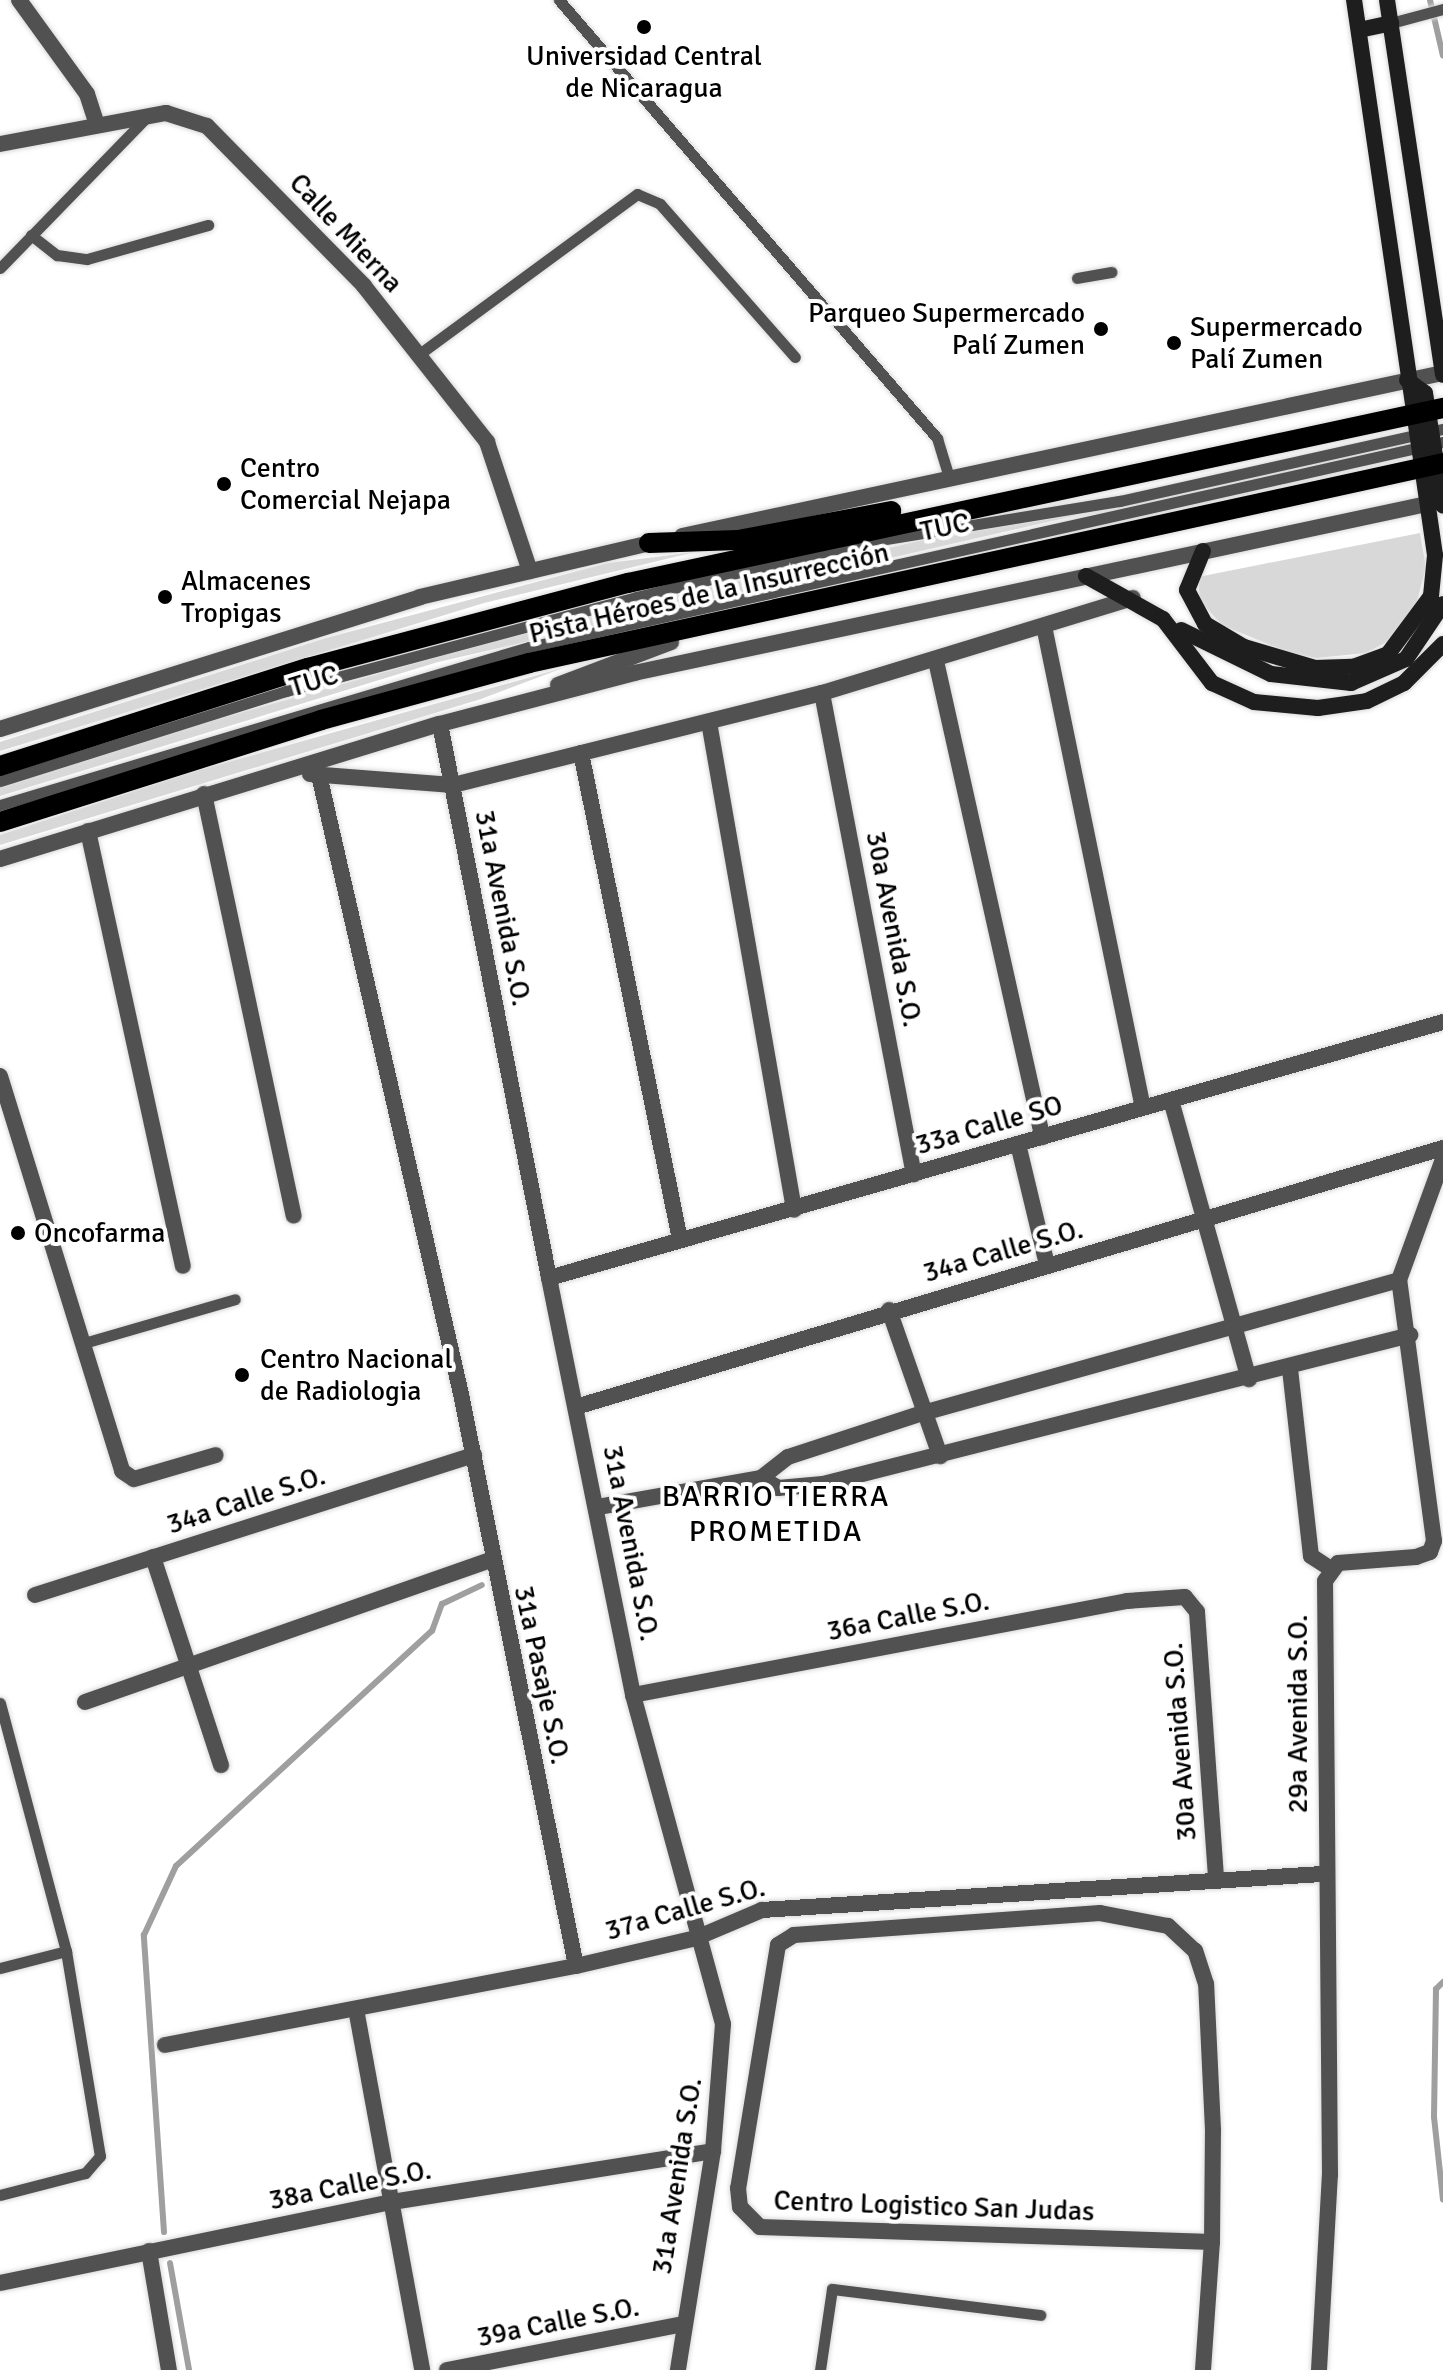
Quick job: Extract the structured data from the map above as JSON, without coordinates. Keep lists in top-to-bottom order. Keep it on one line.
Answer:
{"streets":{"main road":["Pista Héroes de la Insurrección"],"street":["Calle Mierna","31a Avenida S.O.","30a Avenida S.O.","33a Calle SO","34a Calle S.O.","36a Calle S.O.","31a Pasaje S.O.","29a Avenida S.O.","37a Calle S.O.","38a Calle S.O.","Centro Logistico San Judas","39a Calle S.O."],"lane":["TUC"]},"crossings":[["TUC","Pista Héroes de la Insurrección"],["31a Avenida S.O.","33a Calle SO"],["31a Avenida S.O.","34a Calle S.O."],["31a Avenida S.O.","36a Calle S.O."],["31a Avenida S.O.","37a Calle S.O."],["31a Avenida S.O.","38a Calle S.O."],["31a Avenida S.O.","39a Calle S.O."],["30a Avenida S.O.","33a Calle SO"],["30a Avenida S.O.","36a Calle S.O."],["30a Avenida S.O.","37a Calle S.O."],["34a Calle S.O.","31a Pasaje S.O."],["31a Pasaje S.O.","37a Calle S.O."],["29a Avenida S.O.","37a Calle S.O."]],"districts":["BARRIO TIERRA PROMETIDA"],"places":["Universidad Central de Nicaragua","Parqueo Supermercado Palí Zumen","Supermercado Palí Zumen","Centro Comercial Nejapa","Almacenes Tropigas","Oncofarma","Centro Nacional de Radiologia"]}
